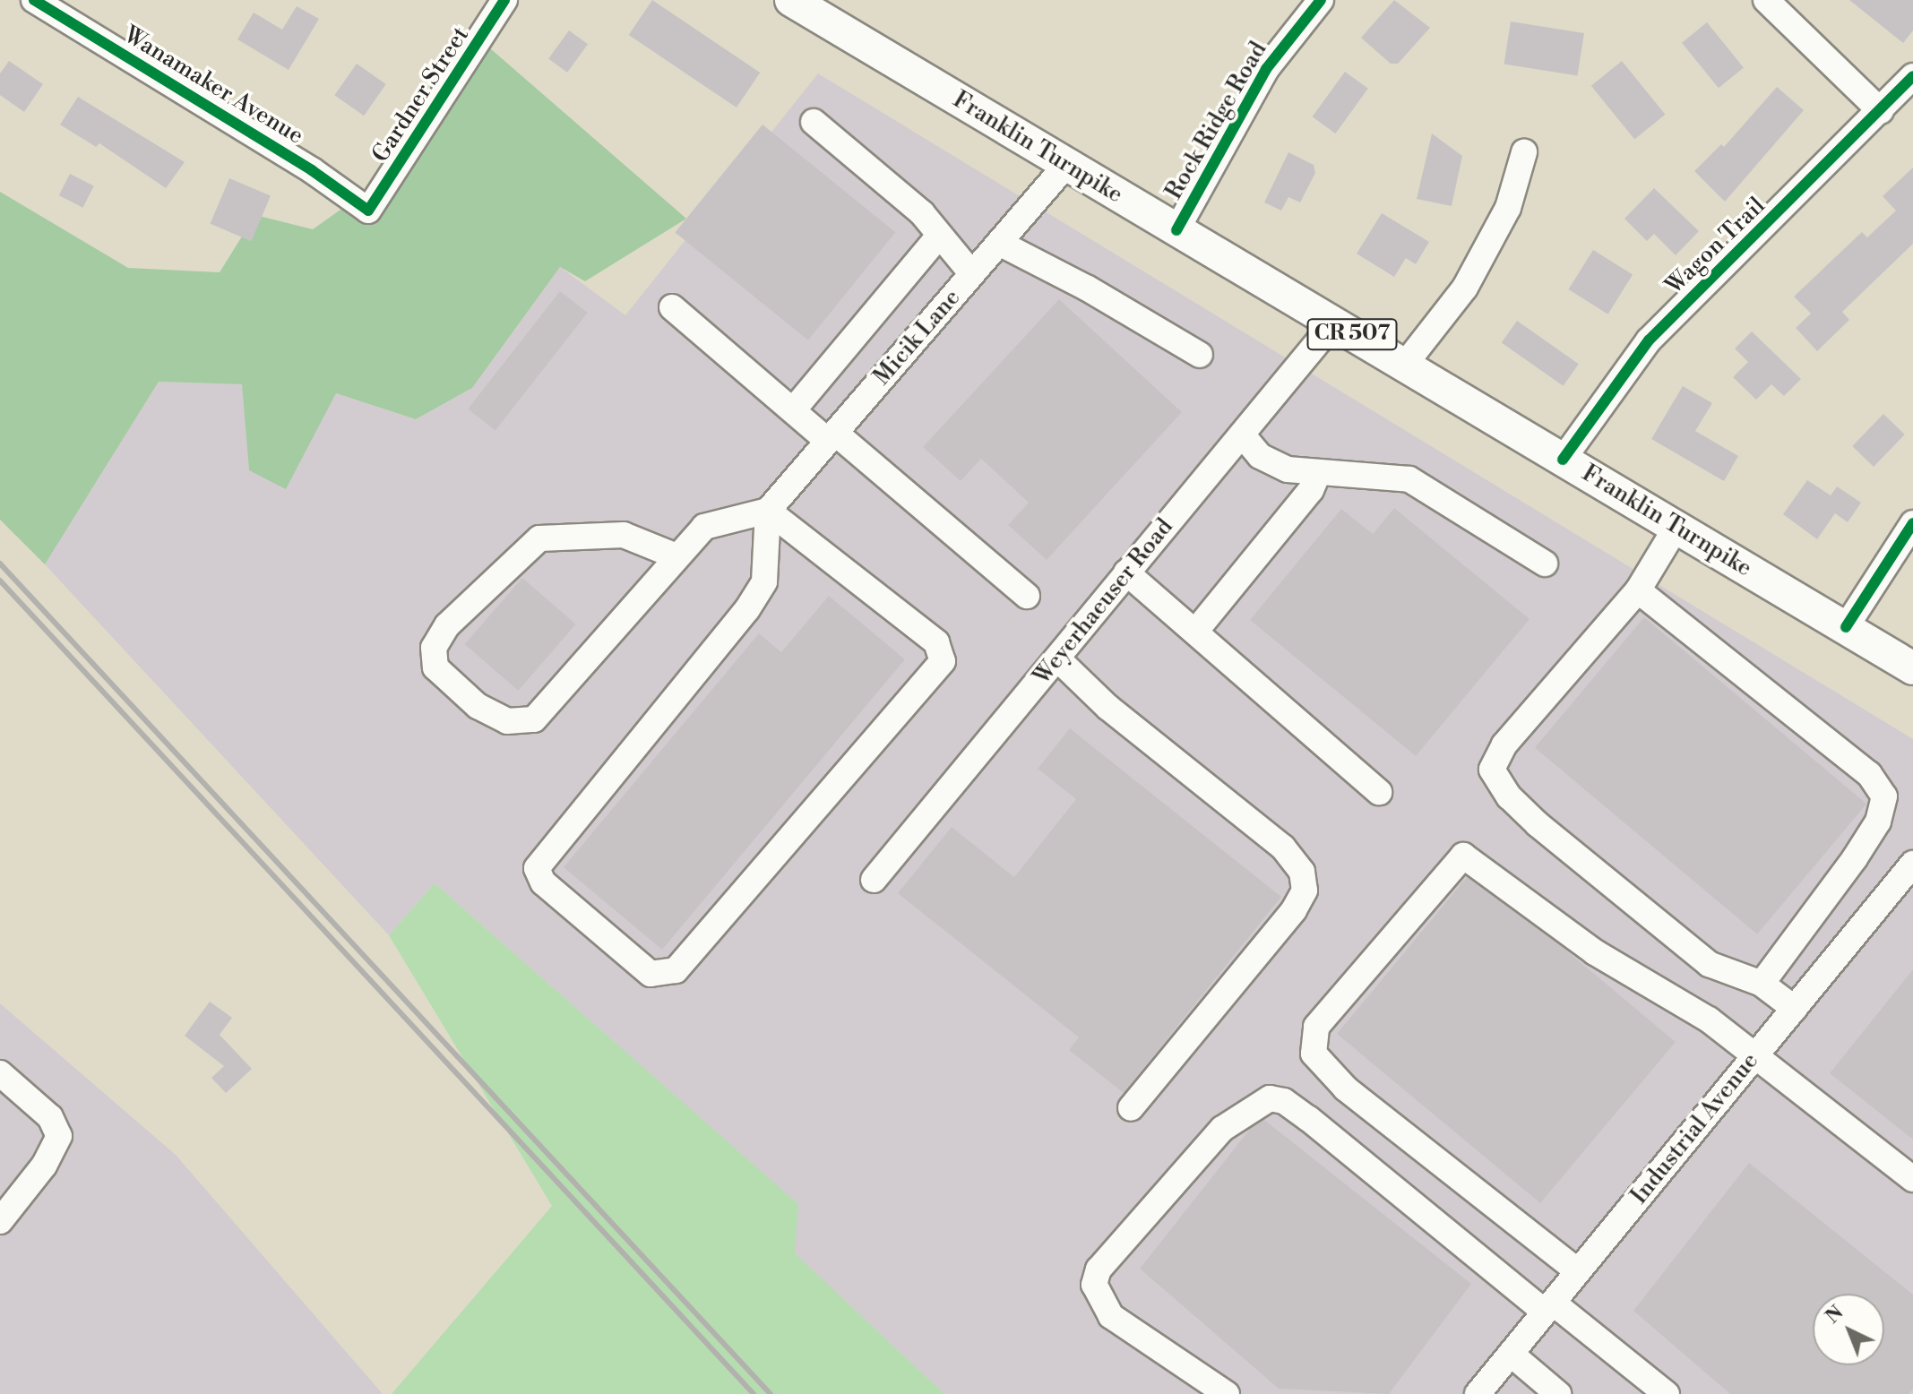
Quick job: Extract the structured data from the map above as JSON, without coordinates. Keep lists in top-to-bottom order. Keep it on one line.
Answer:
{"streets":{"main road":["Franklin Turnpike","CR 507"],"street":["Wanamaker Avenue","Gardner Street","Rock Ridge Road","Wagon Trail","Micik Lane","Weyerhaeuser Road","Industrial Avenue"]},"crossings":[["Wanamaker Avenue","Gardner Street"],["Rock Ridge Road","Franklin Turnpike"],["Franklin Turnpike","Wagon Trail"],["Franklin Turnpike","Micik Lane"],["Franklin Turnpike","Weyerhaeuser Road"]],"north":"top left"}
